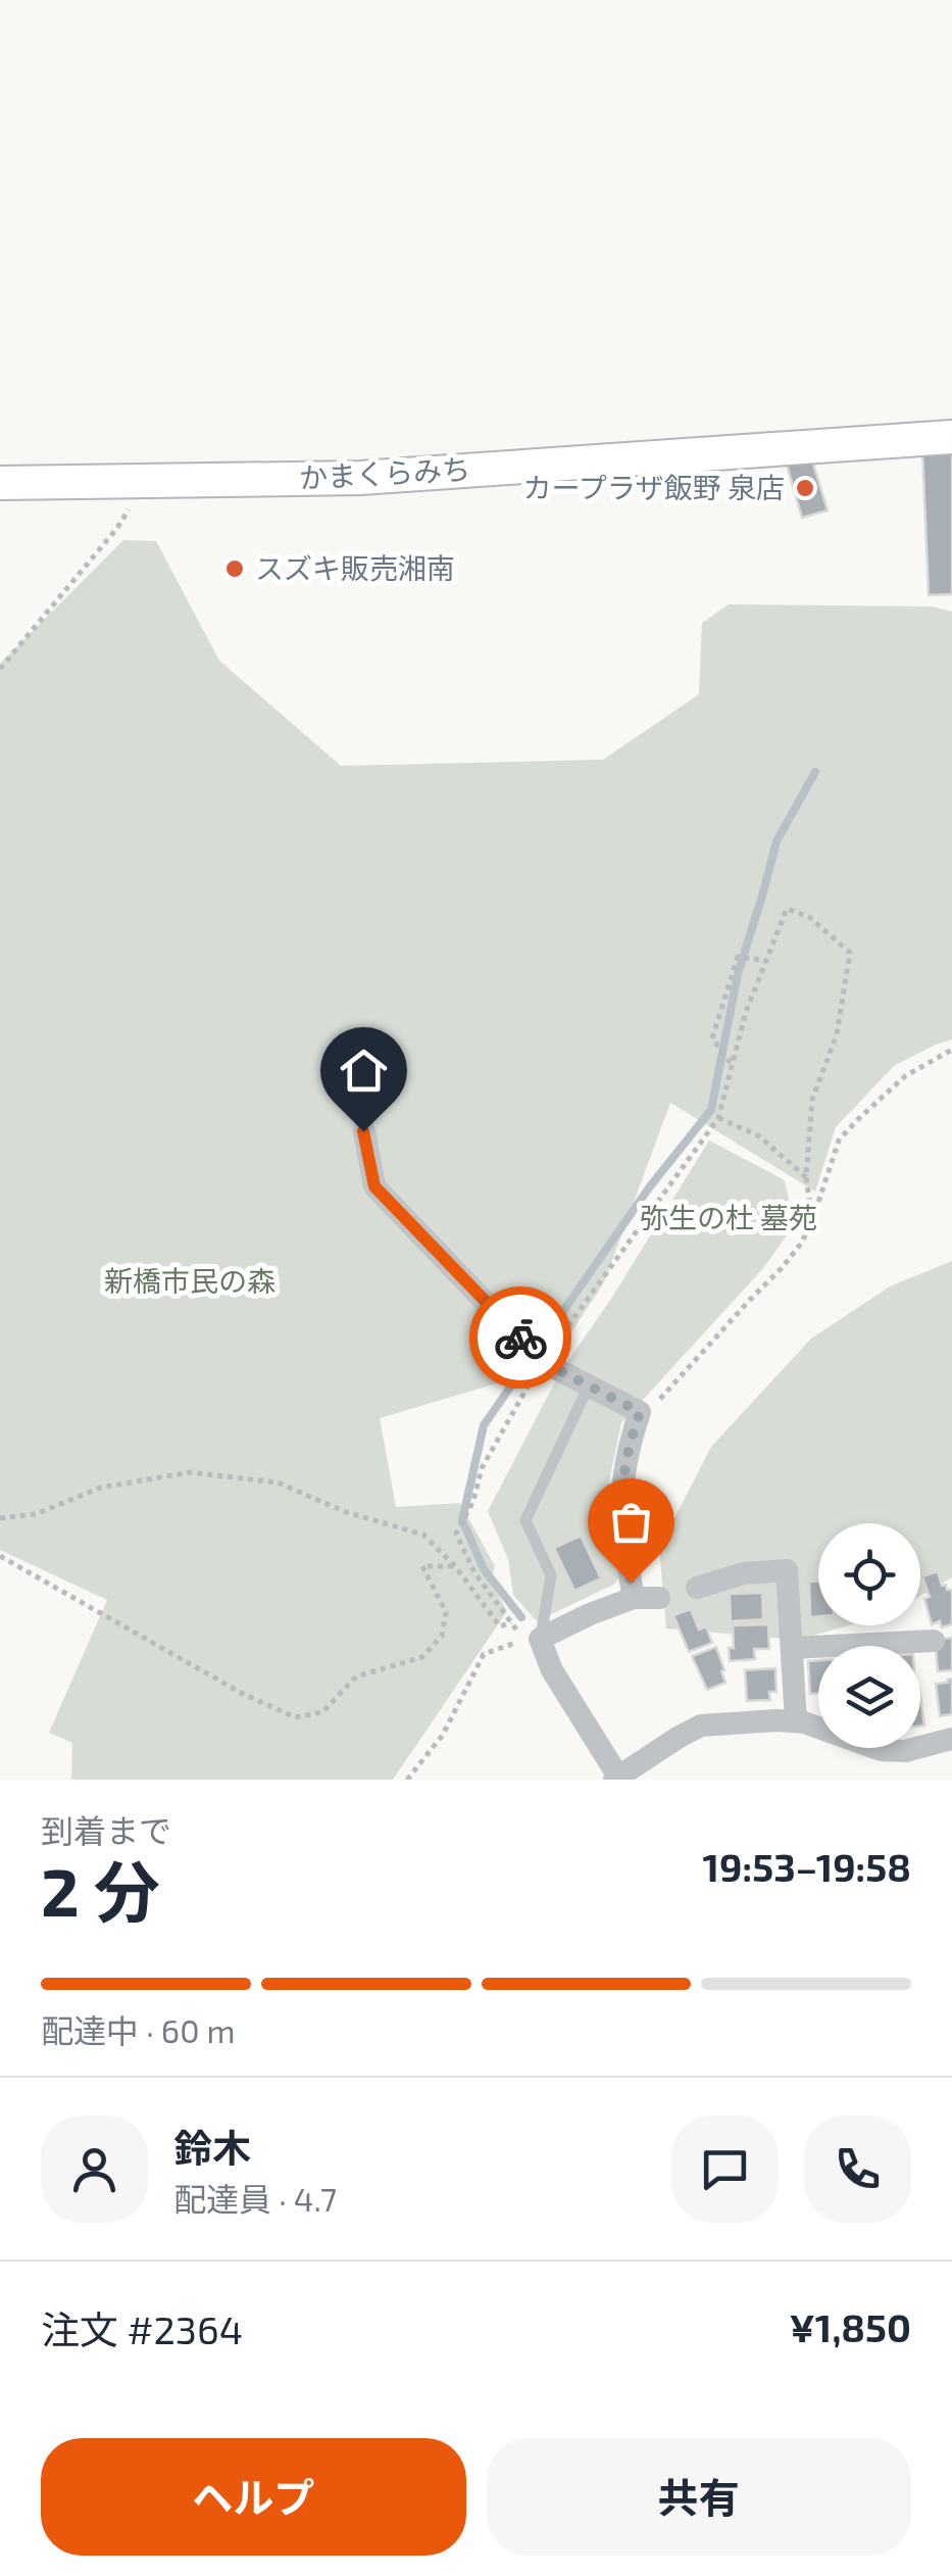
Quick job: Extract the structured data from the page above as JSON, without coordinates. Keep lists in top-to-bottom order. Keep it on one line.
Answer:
{"streets":{"main road":["かまくらみち"]},"parks":["弥生の杜 墓苑","新橋市民の森"],"places":["カープラザ飯野 泉店","スズキ販売湘南"],"page":{"heading":["2 分","到着まで","19:53–19:58"],"panel":["鈴木","配達員 · 4.7","注文 #2364","¥1,850"],"bar":"配達中 · 60 m","buttons":["ヘルプ","共有"]}}
